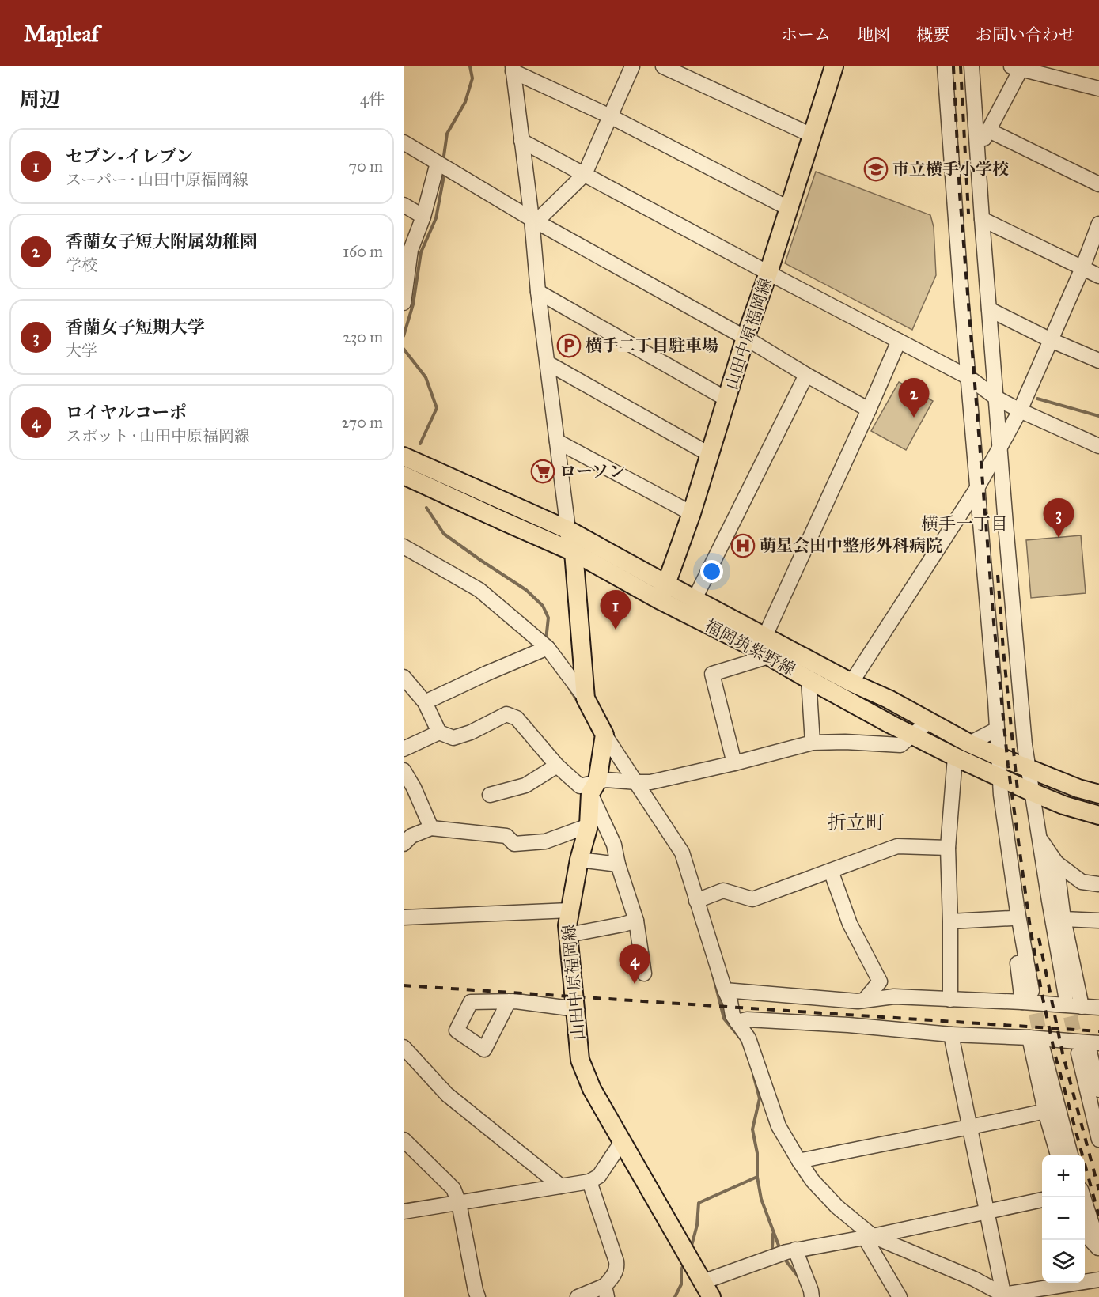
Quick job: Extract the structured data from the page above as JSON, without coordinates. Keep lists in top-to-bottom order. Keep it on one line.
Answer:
{"streets":{"main road":["山田中原福岡線","福岡筑紫野線"]},"crossings":[["山田中原福岡線","福岡筑紫野線"]],"districts":["横手一丁目","折立町"],"places":{"school or university":["市立横手小学校"],"parking":["横手二丁目駐車場"],"supermarket":["ローソン"],"hospital":["萌星会田中整形外科病院"]},"page":{"header":"Mapleaf","nav":["ホーム","地図","概要","お問い合わせ"],"heading":["周辺","4件"],"list":[{"mark":"1","name":"セブン-イレブン","note":"スーパー · 山田中原福岡線","value":"70 m"},{"mark":"2","name":"香蘭女子短大附属幼稚園","note":"学校","value":"160 m"},{"mark":"3","name":"香蘭女子短期大学","note":"大学","value":"230 m"},{"mark":"4","name":"ロイヤルコーポ","note":"スポット · 山田中原福岡線","value":"270 m"}],"pins":["2","3","1","4"],"map_buttons":["+","−"]}}
